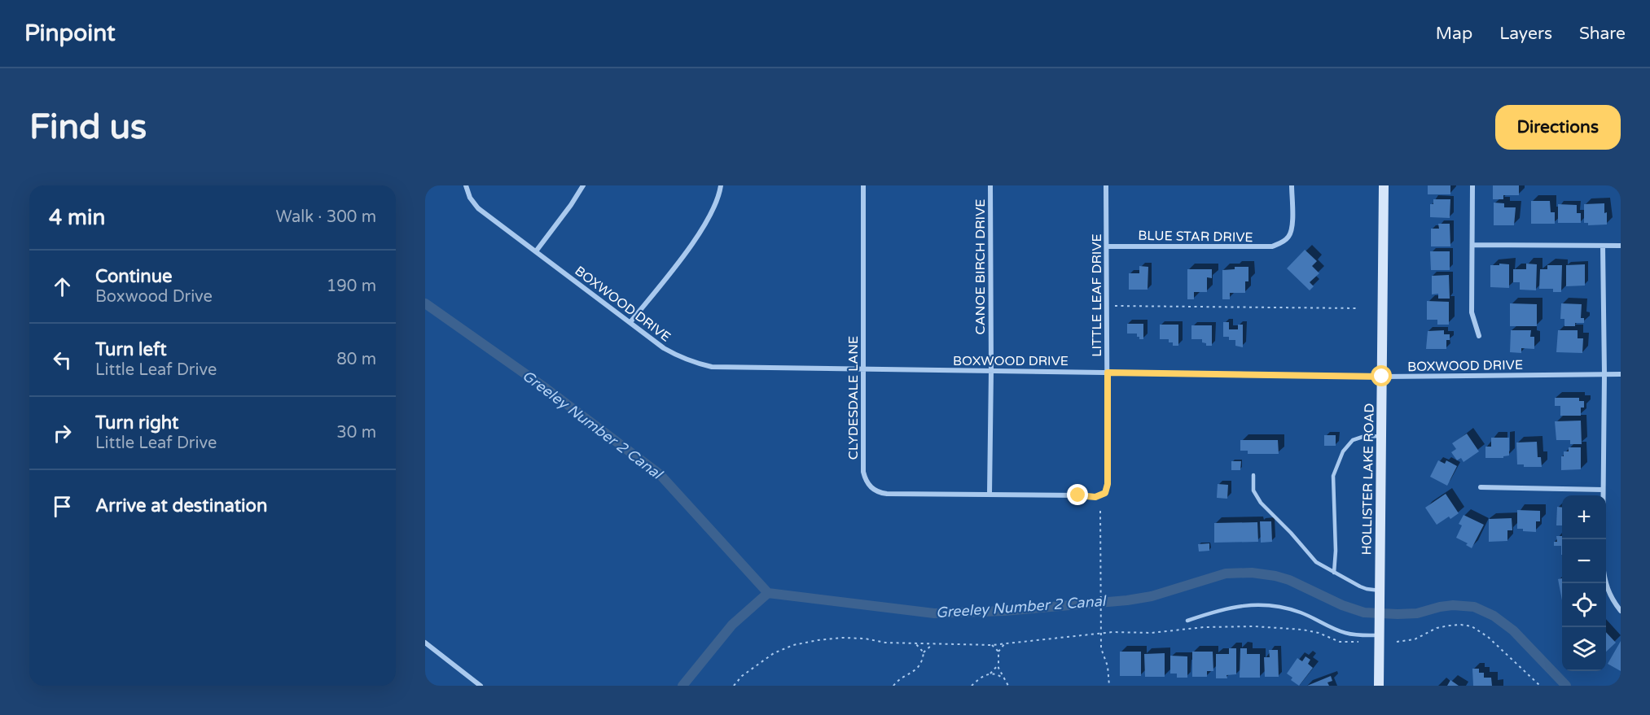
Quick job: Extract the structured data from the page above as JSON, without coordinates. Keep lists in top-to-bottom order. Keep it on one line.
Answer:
{"streets":{"street":["BLUE STAR DRIVE","CANOE BIRCH DRIVE","LITTLE LEAF DRIVE","BOXWOOD DRIVE","CLYDESDALE LANE","HOLLISTER LAKE ROAD"]},"crossings":[["BLUE STAR DRIVE","LITTLE LEAF DRIVE"],["CANOE BIRCH DRIVE","LITTLE LEAF DRIVE"],["CANOE BIRCH DRIVE","BOXWOOD DRIVE"],["CANOE BIRCH DRIVE","CLYDESDALE LANE"],["LITTLE LEAF DRIVE","BOXWOOD DRIVE"],["LITTLE LEAF DRIVE","CLYDESDALE LANE"],["BOXWOOD DRIVE","CLYDESDALE LANE"],["BOXWOOD DRIVE","HOLLISTER LAKE ROAD"]],"water":["Greeley Number 2 Canal"],"page":{"header":"Pinpoint","nav":["Map","Layers","Share"],"buttons":"Directions","title":"Find us","heading":["4 min","Walk · 300 m"],"list":[["Continue","Boxwood Drive","190 m"],["Turn left","Little Leaf Drive","80 m"],["Turn right","Little Leaf Drive","30 m"],"Arrive at destination"],"map_buttons":["+","−"]}}
